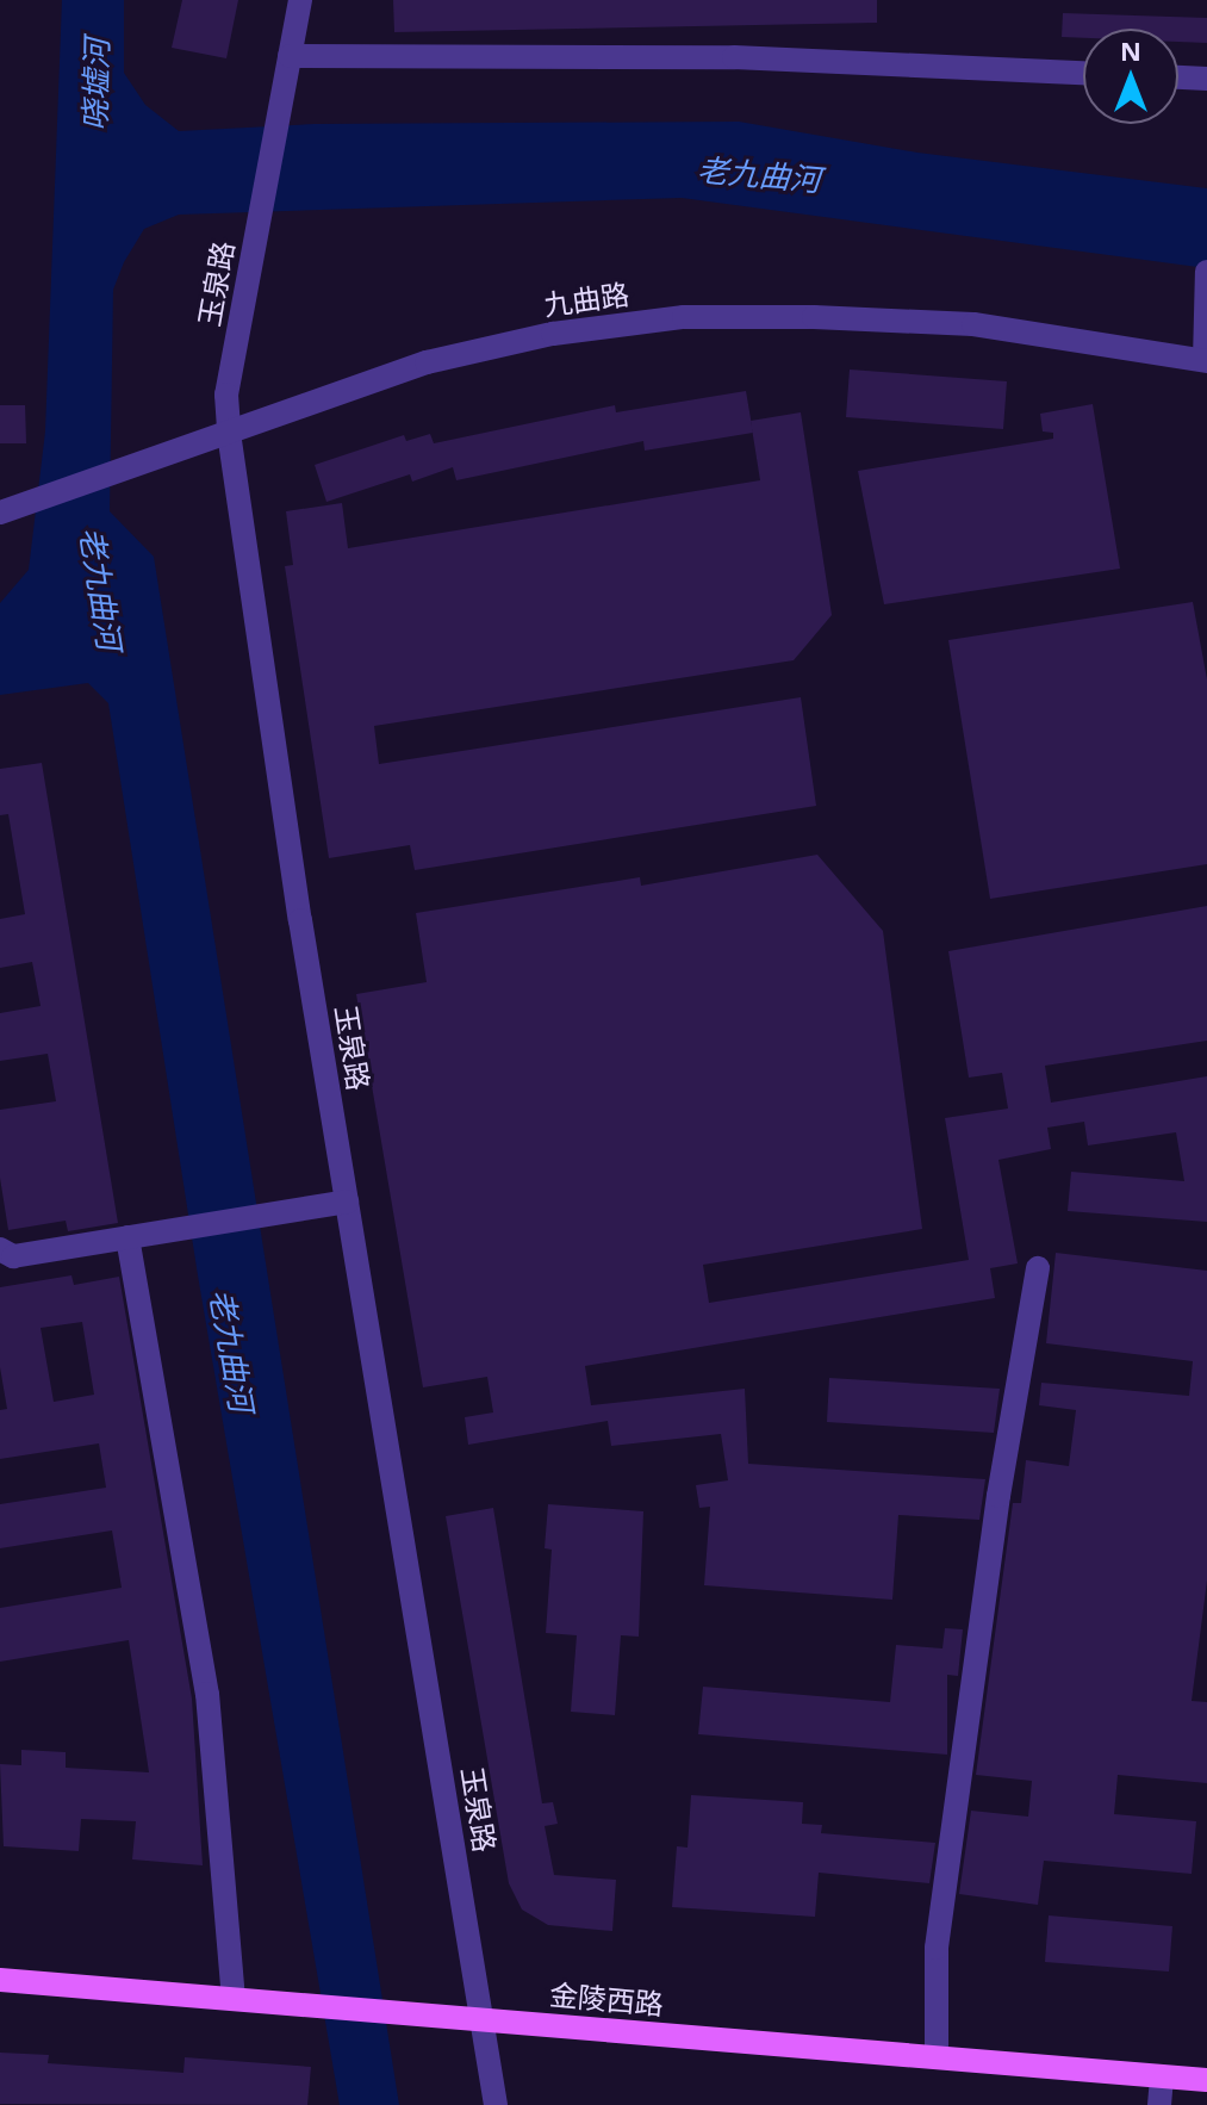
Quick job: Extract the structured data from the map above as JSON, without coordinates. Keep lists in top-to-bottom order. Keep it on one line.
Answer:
{"streets":{"main road":["金陵西路"],"street":["玉泉路","九曲路"]},"crossings":[["玉泉路","九曲路"],["玉泉路","金陵西路"]],"water":["哓墟河","老九曲河"],"north":"top"}
